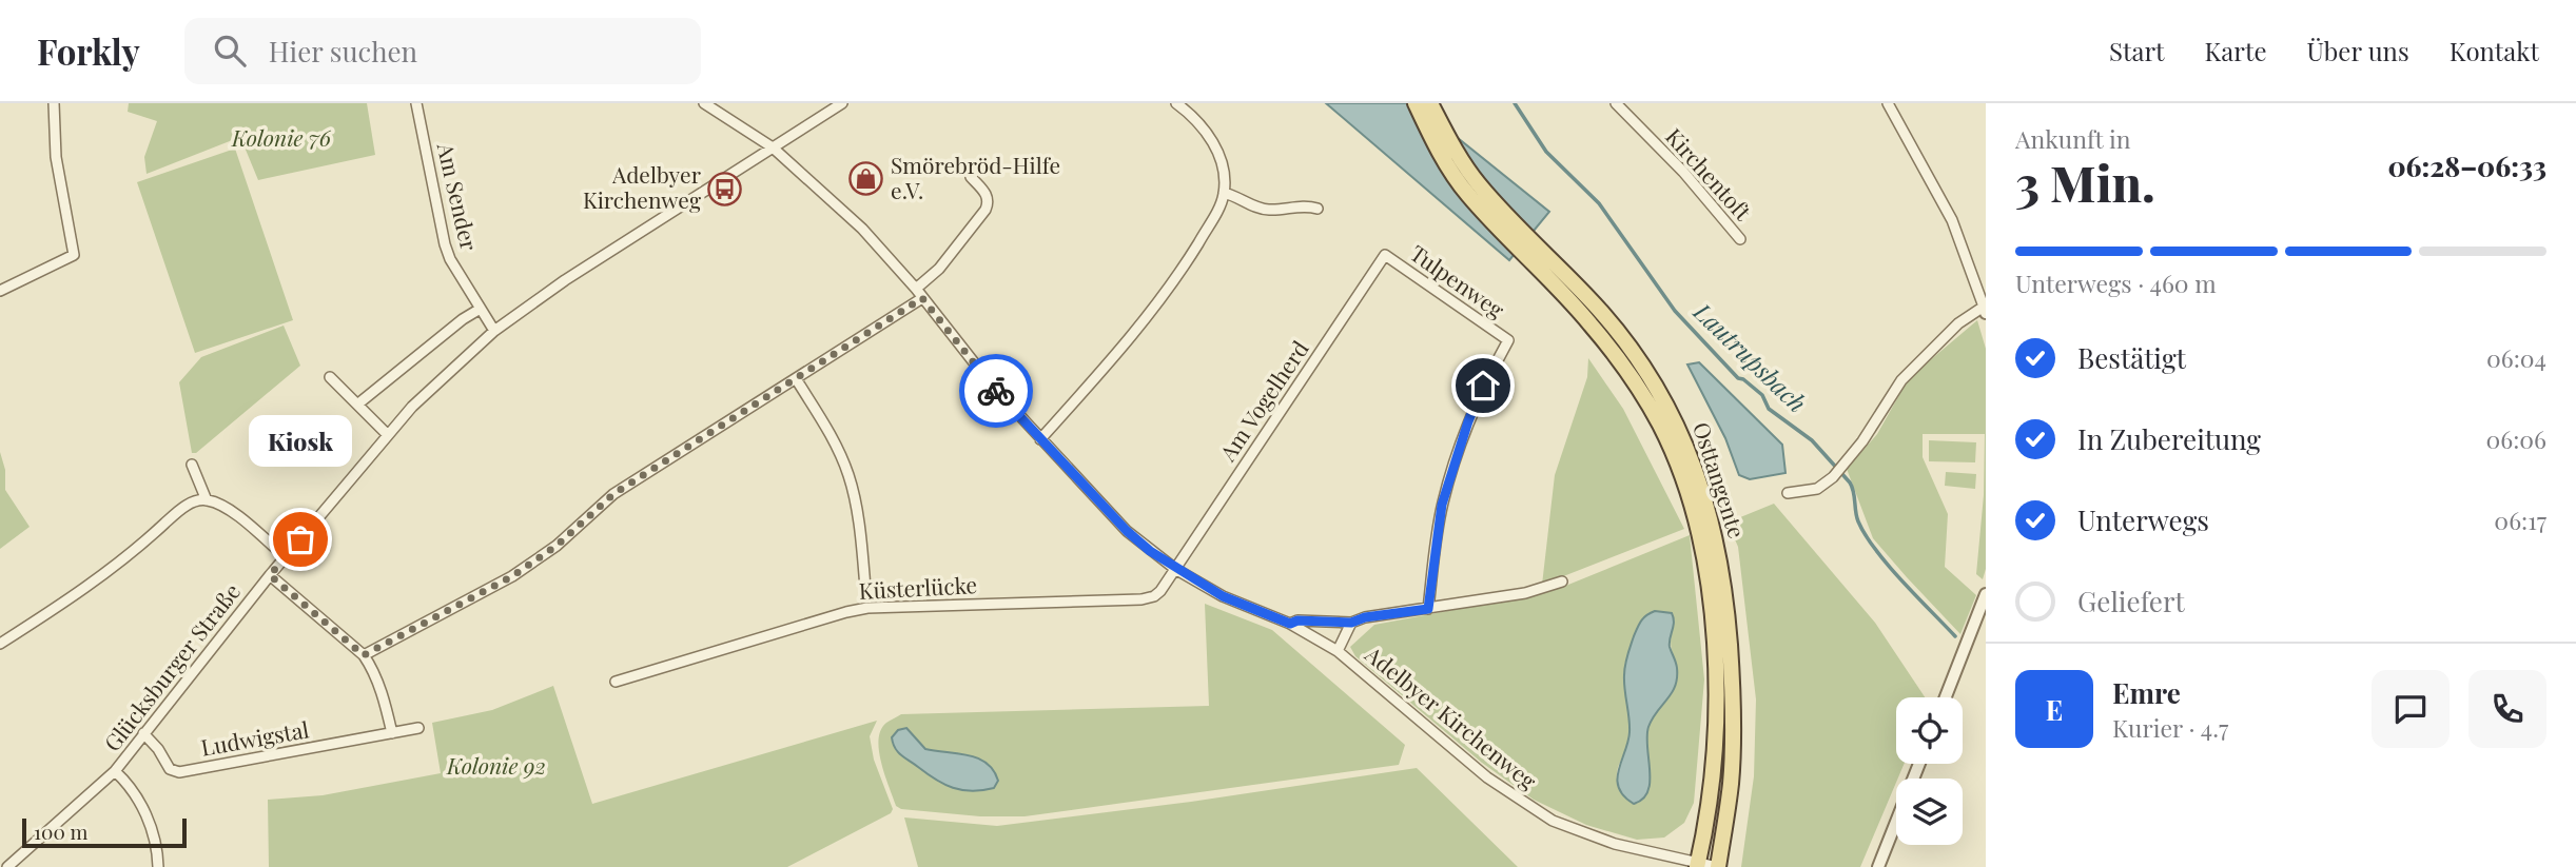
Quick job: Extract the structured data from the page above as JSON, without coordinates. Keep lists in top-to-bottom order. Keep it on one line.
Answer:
{"streets":{"main road":["Osttangente"],"street":["Kirchentoft","Am Sender","Tulpenweg","Am Vogelherd","Küsterlücke","Glücksburger Straße","Adelbyer Kirchenweg","Ludwigstal"]},"crossings":[["Am Sender","Glücksburger Straße"],["Tulpenweg","Am Vogelherd"],["Am Vogelherd","Küsterlücke"],["Am Vogelherd","Adelbyer Kirchenweg"],["Osttangente","Adelbyer Kirchenweg"],["Küsterlücke","Adelbyer Kirchenweg"],["Glücksburger Straße","Adelbyer Kirchenweg"],["Glücksburger Straße","Ludwigstal"]],"water":["Lautrupsbach"],"parks":["Kolonie 76","Kolonie 92"],"places":{"shop":["Smörebröd-Hilfe e.V."],"bus stop":["Adelbyer Kirchenweg"],"other":["Kiosk"]},"scale_bar":"100 m","page":{"header":"Forkly","search":"Hier suchen","nav":["Start","Karte","Über uns","Kontakt"],"heading":["3 Min.","Ankunft in","06:28–06:33"],"panel":["Emre","Kurier · 4.7"],"bar":"Unterwegs · 460 m","list":[["Bestätigt","06:04"],["In Zubereitung","06:06"],["Unterwegs","06:17"],"Geliefert"],"bubble":"Kiosk","round":"E","scale":"100 m"}}
